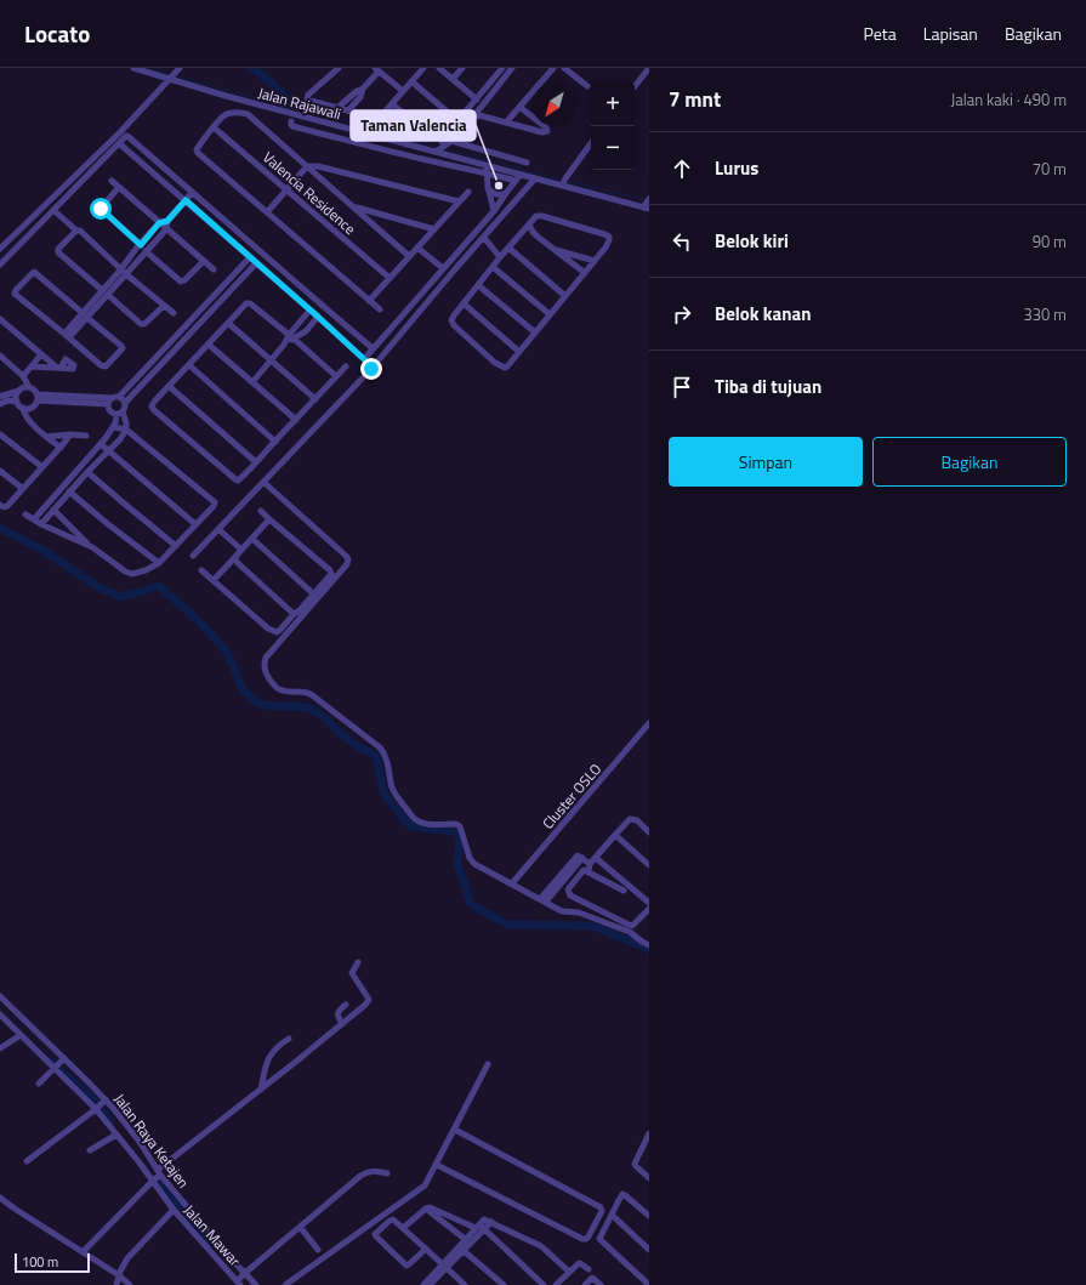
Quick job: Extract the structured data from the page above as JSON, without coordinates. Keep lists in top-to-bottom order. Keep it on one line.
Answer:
{"streets":{"street":["Jalan Rajawali","Valencia Residence","Cluster OSLO","Jalan Raya Ketajen","Jalan Mawar"]},"crossings":[["Jalan Raya Ketajen","Jalan Mawar"]],"places":["Taman Valencia"],"scale_bar":"100 m","north":"bottom left","page":{"header":"Locato","nav":["Peta","Lapisan","Bagikan"],"heading":["7 mnt","Jalan kaki · 490 m"],"map_buttons":["+","−"],"list":[["Lurus","70 m"],["Belok kiri","90 m"],["Belok kanan","330 m"],"Tiba di tujuan"],"buttons":["Simpan","Bagikan"],"scale":"100 m"}}
